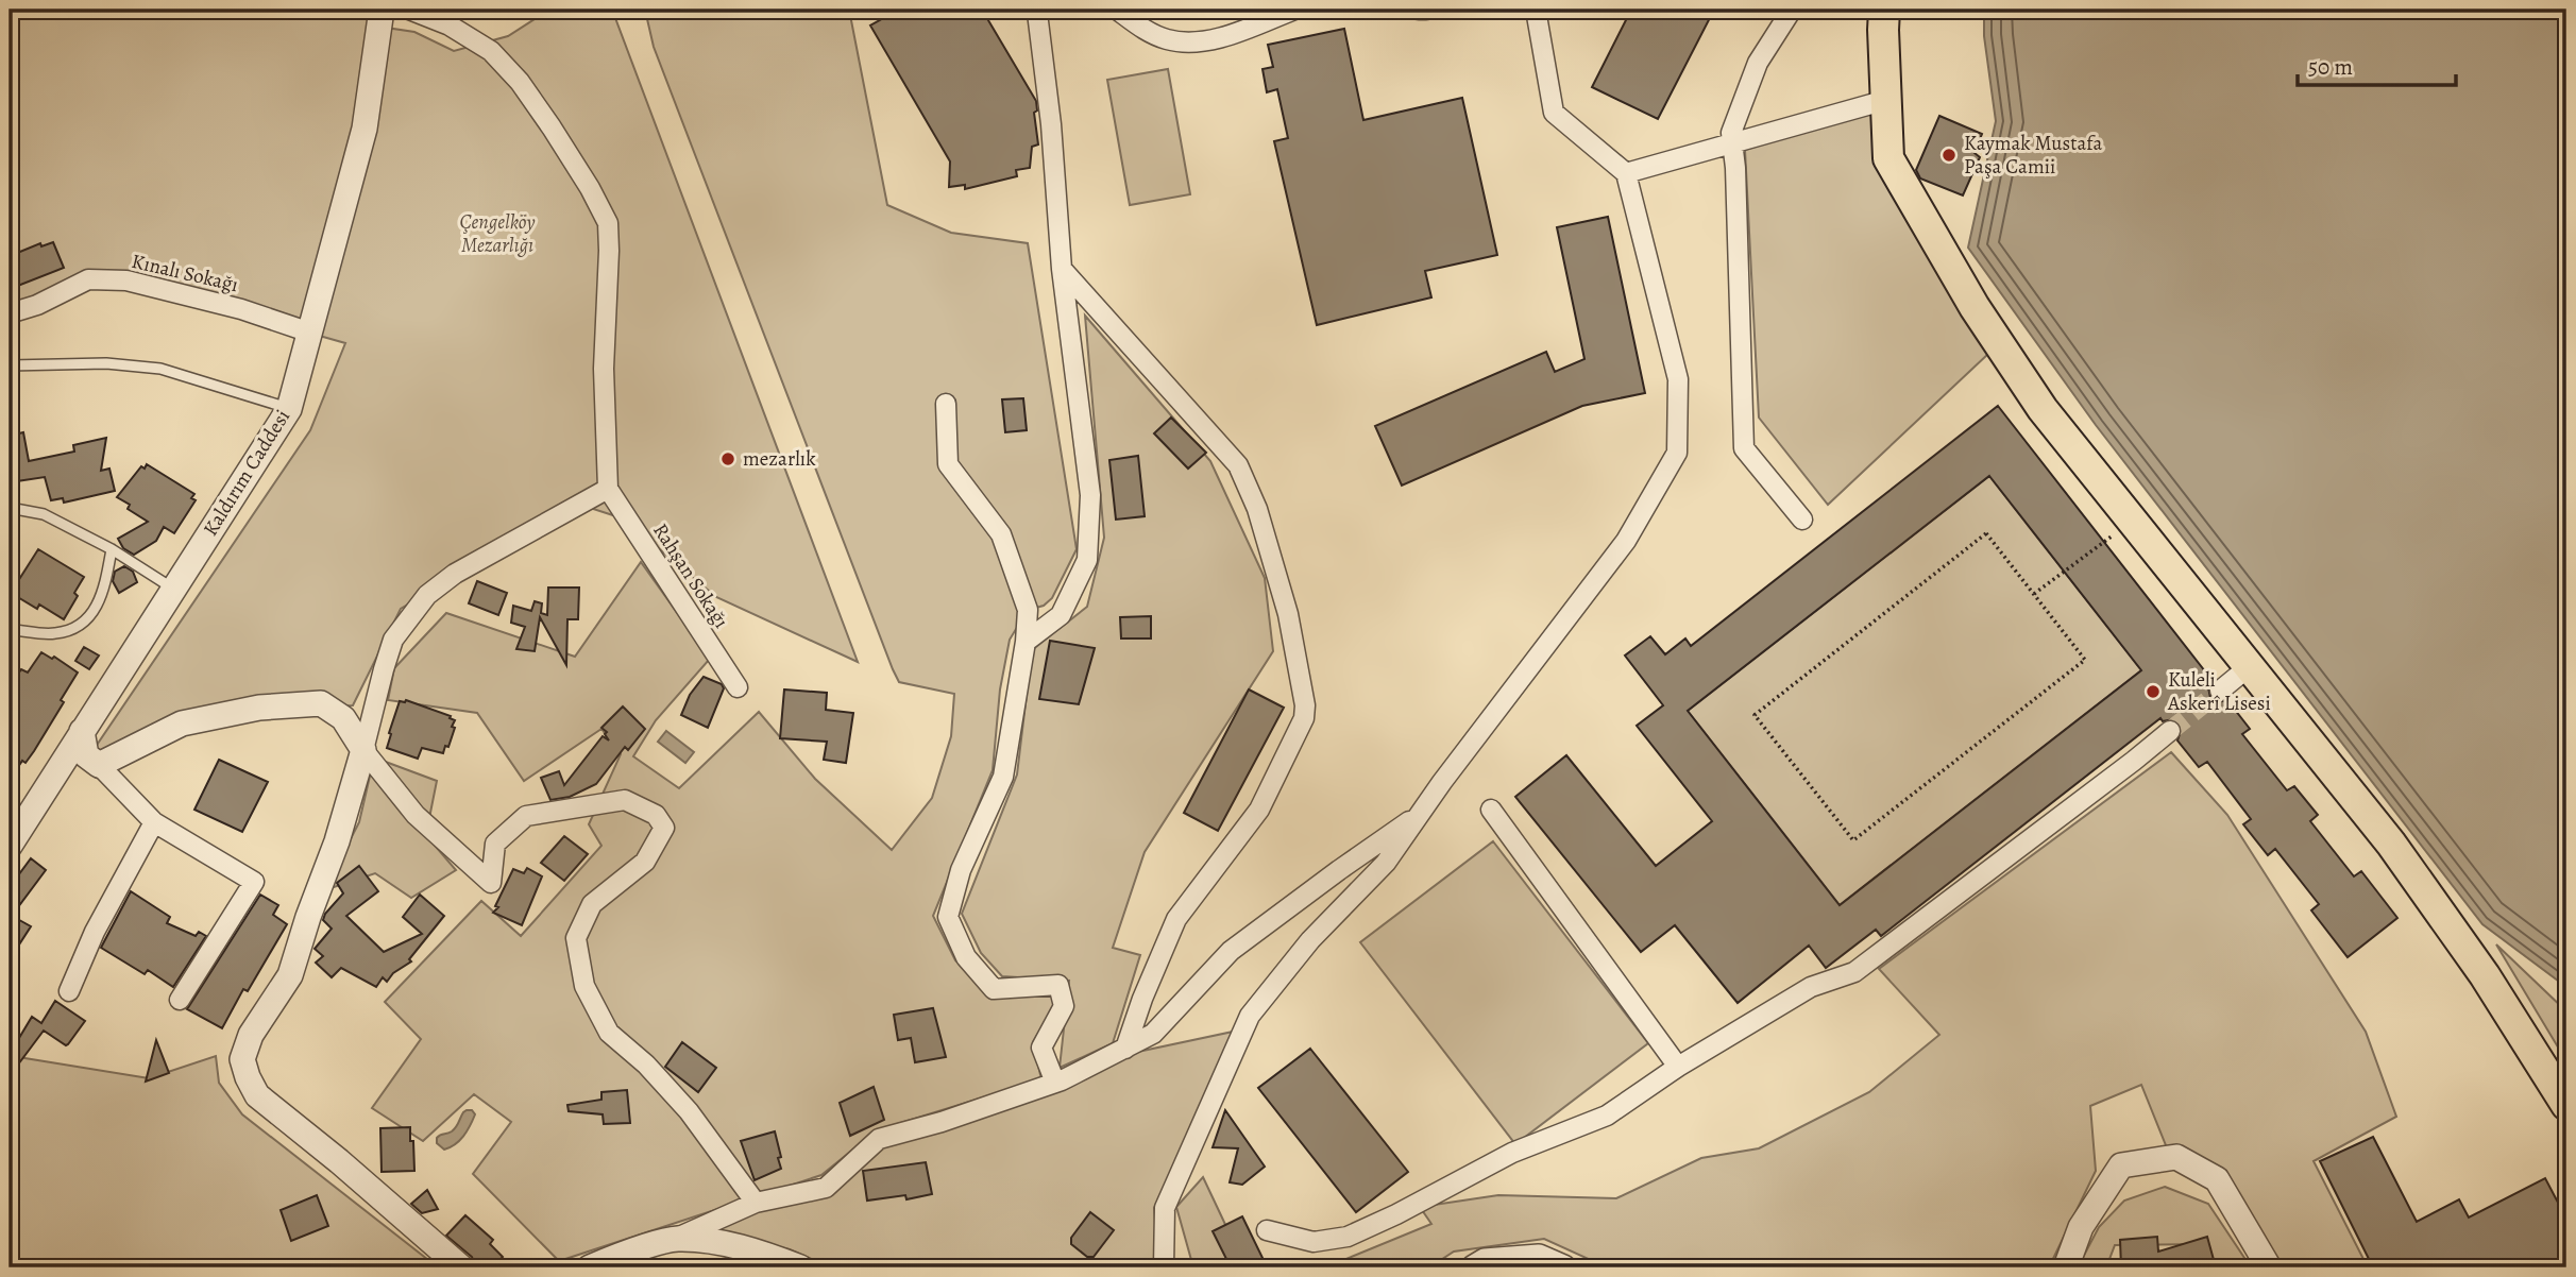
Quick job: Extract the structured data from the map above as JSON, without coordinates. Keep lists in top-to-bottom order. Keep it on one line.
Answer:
{"streets":{"street":["Kınalı Sokağı","Kaldırım Caddesi","Rahşan Sokağı"]},"crossings":[["Kınalı Sokağı","Kaldırım Caddesi"]],"parks":["Çengelköy Mezarlığı"],"places":["Kaymak Mustafa Paşa Camii","mezarlık","Kuleli Askerî Lisesi"],"scale_bar":"50 m"}
